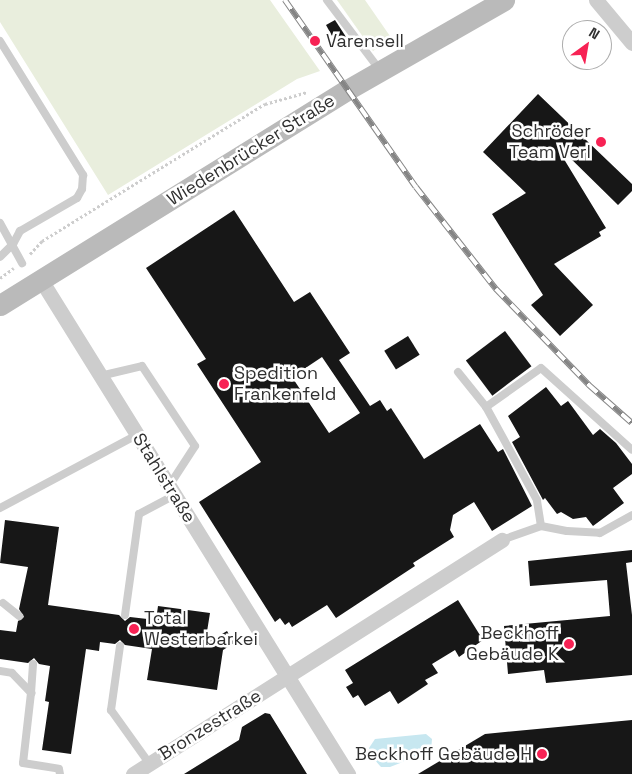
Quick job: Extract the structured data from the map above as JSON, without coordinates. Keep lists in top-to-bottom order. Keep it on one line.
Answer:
{"streets":{"main road":["Wiedenbrücker Straße"],"street":["Stahlstraße","Bronzestraße"]},"crossings":[["Wiedenbrücker Straße","Stahlstraße"],["Stahlstraße","Bronzestraße"]],"places":["Varensell","Schröder Team Verl","Spedition Frankenfeld","Total Westerbarkei","Beckhoff Gebäude K","Beckhoff Gebäude H"],"north":"top right"}
